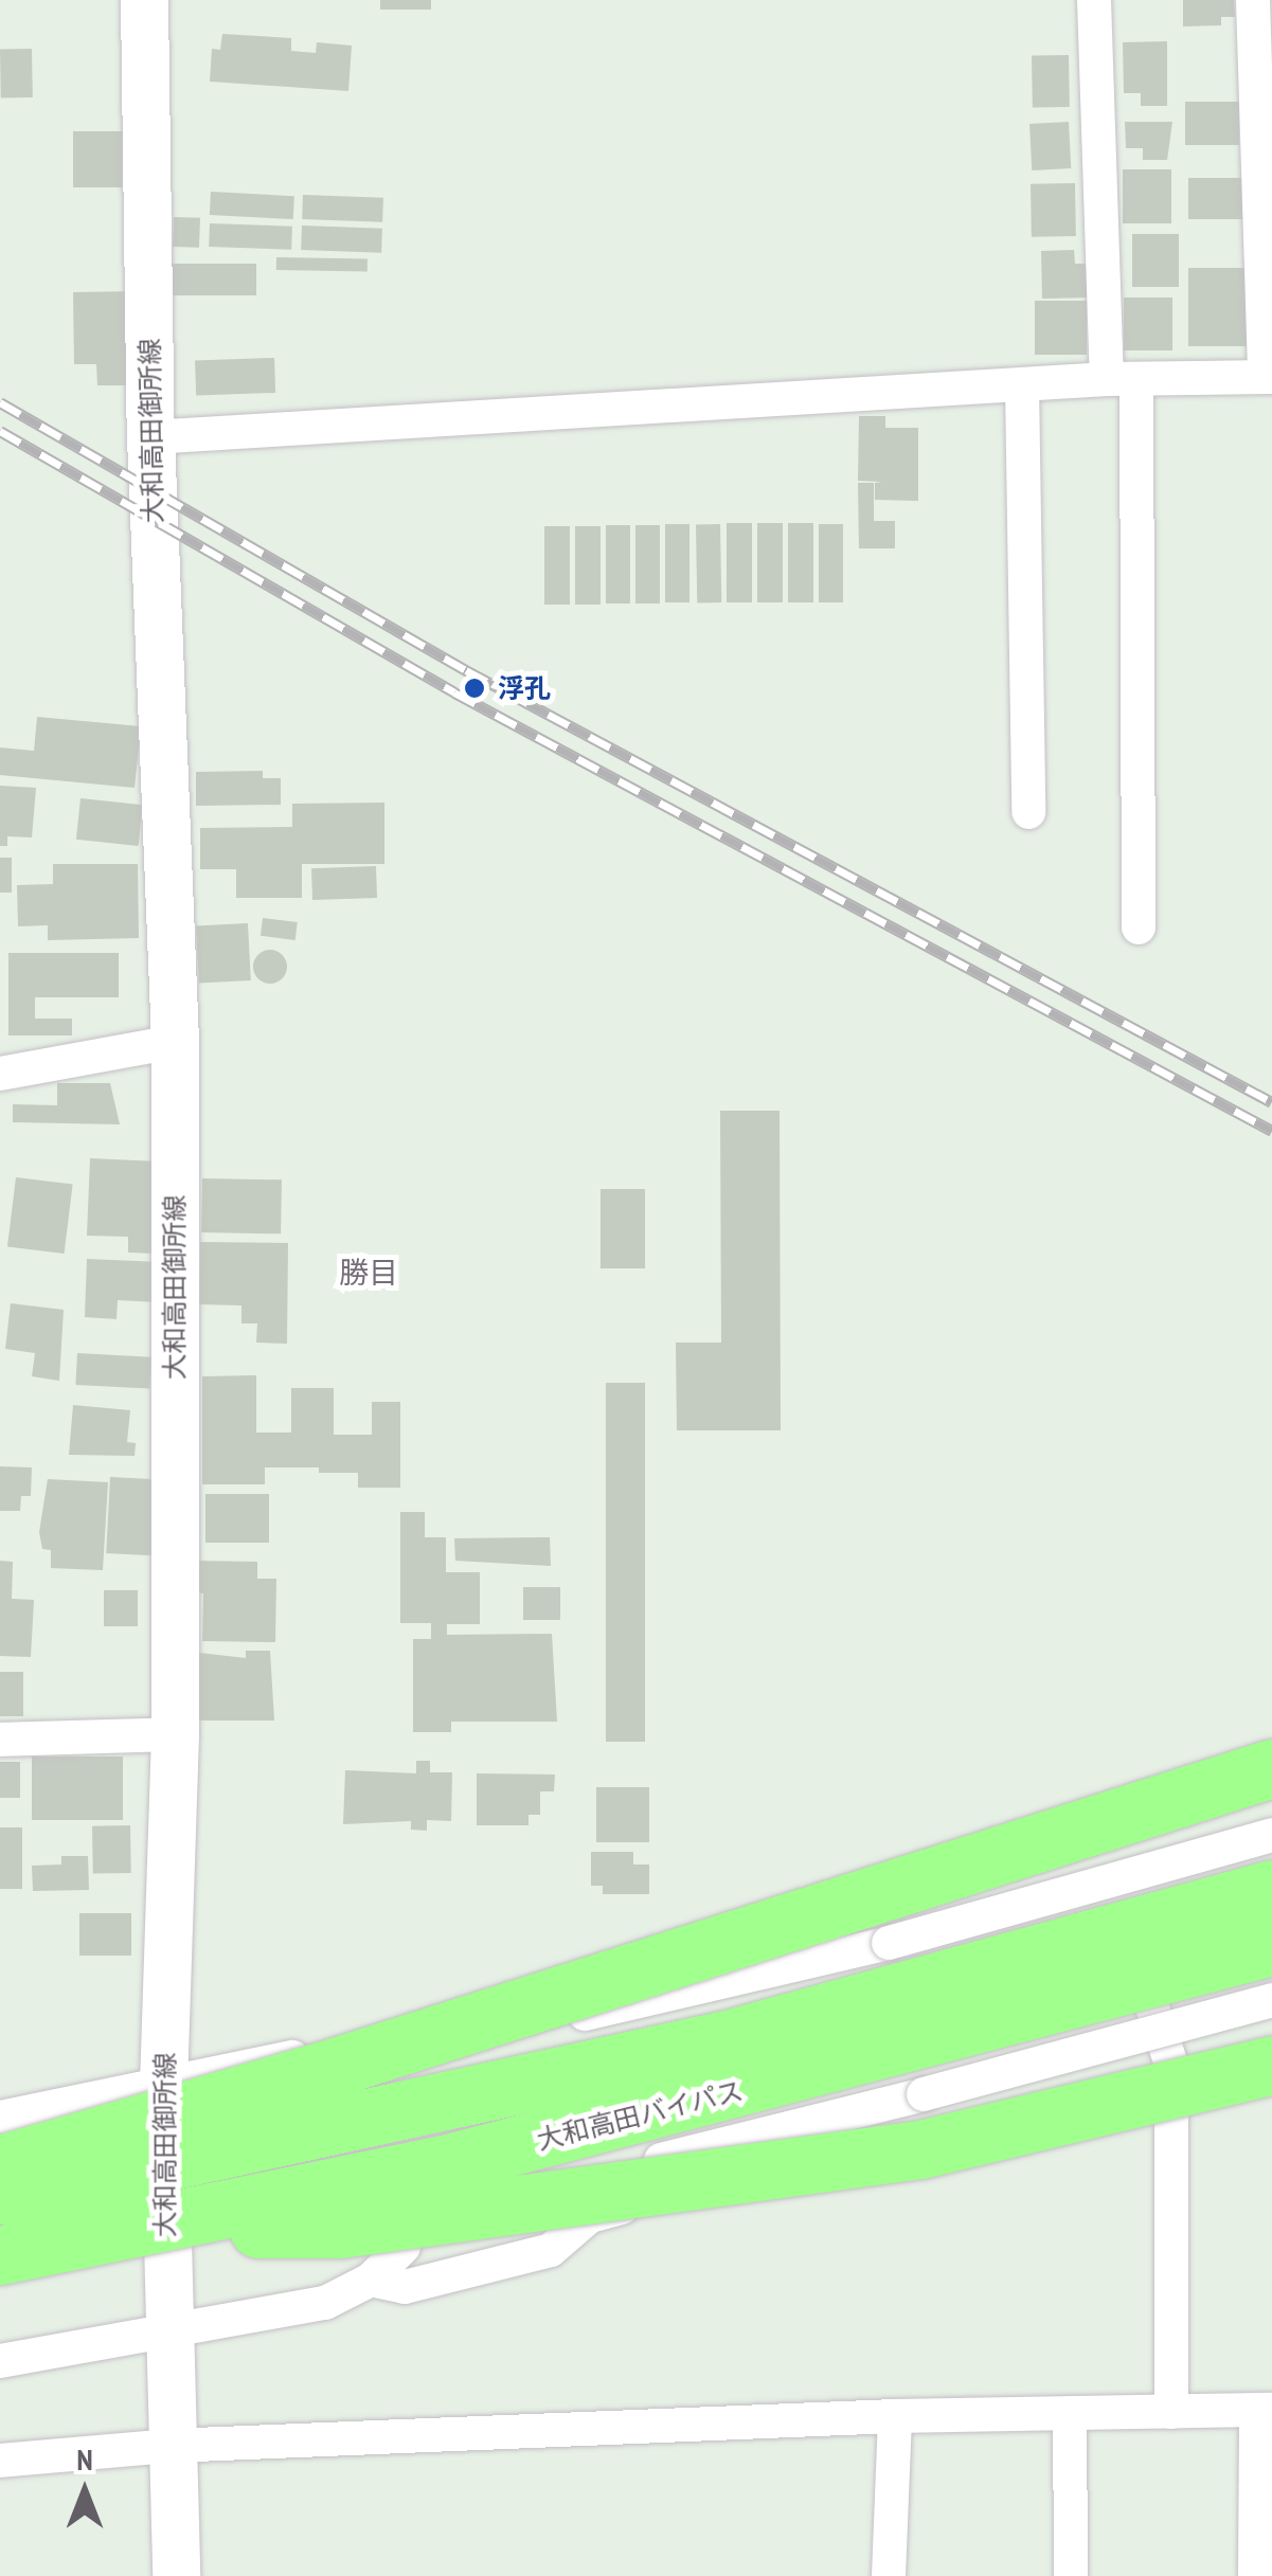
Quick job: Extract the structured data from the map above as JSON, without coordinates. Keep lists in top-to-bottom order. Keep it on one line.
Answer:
{"streets":{"highway":["大和高田バイパス"],"main road":["大和高田御所線"]},"districts":["勝目"],"places":["浮孔"],"north":"top"}
